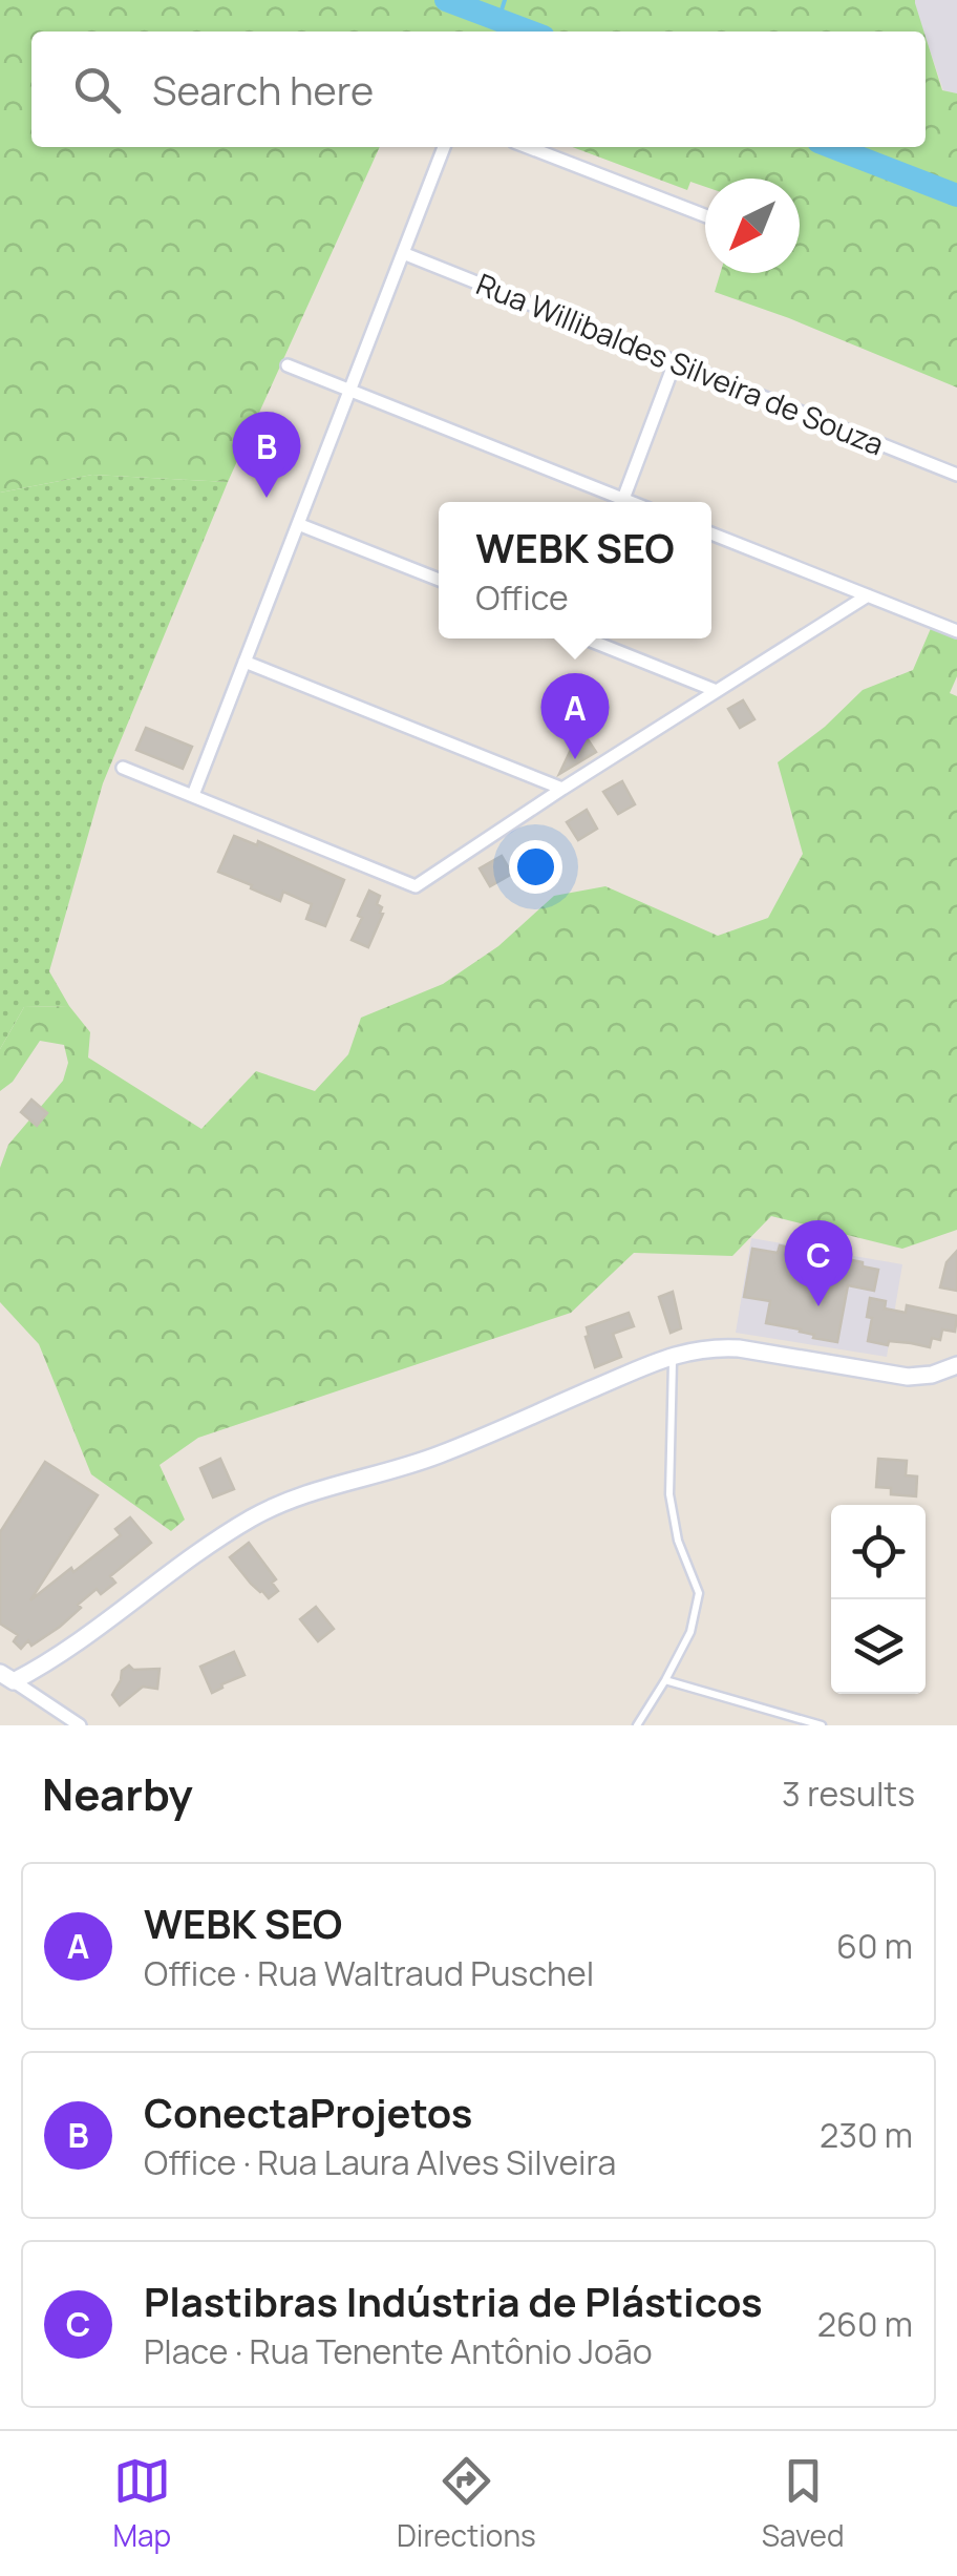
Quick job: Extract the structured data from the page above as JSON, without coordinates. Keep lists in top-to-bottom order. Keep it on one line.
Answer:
{"streets":{"street":["Rua Willibaldes Silveira de Souza"]},"north":"bottom left","page":{"search":"Search here","pins":["B","A","C"],"popup":["WEBK SEO","Office"],"heading":["Nearby","3 results"],"list":[{"mark":"A","name":"WEBK SEO","note":"Office · Rua Waltraud Puschel","value":"60 m"},{"mark":"B","name":"ConectaProjetos","note":"Office · Rua Laura Alves Silveira","value":"230 m"},{"mark":"C","name":"Plastibras Indústria de Plásticos","note":"Place · Rua Tenente Antônio João","value":"260 m"}],"nav":["Map","Directions","Saved"]}}
